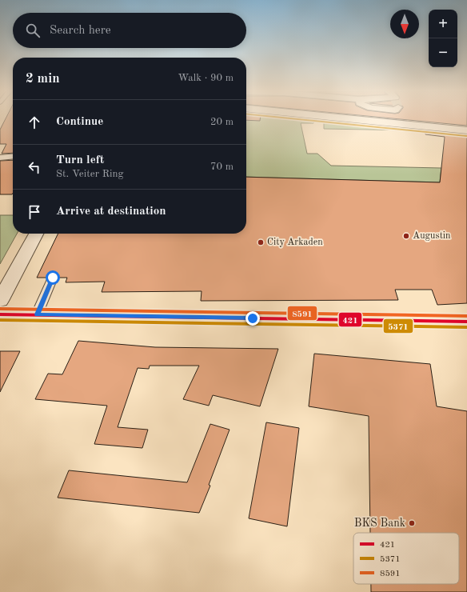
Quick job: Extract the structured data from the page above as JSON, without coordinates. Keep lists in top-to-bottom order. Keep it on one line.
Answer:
{"places":["Augustin","City Arkaden","BKS Bank"],"lines":["transit line 5371","transit line 8591","transit line 421"],"legend":["421","5371","8591"],"north":"bottom","page":{"map_buttons":["+","−"],"search":"Search here","heading":["2 min","Walk · 90 m"],"list":[["Continue","20 m"],["Turn left","St. Veiter Ring","70 m"],"Arrive at destination"]}}
